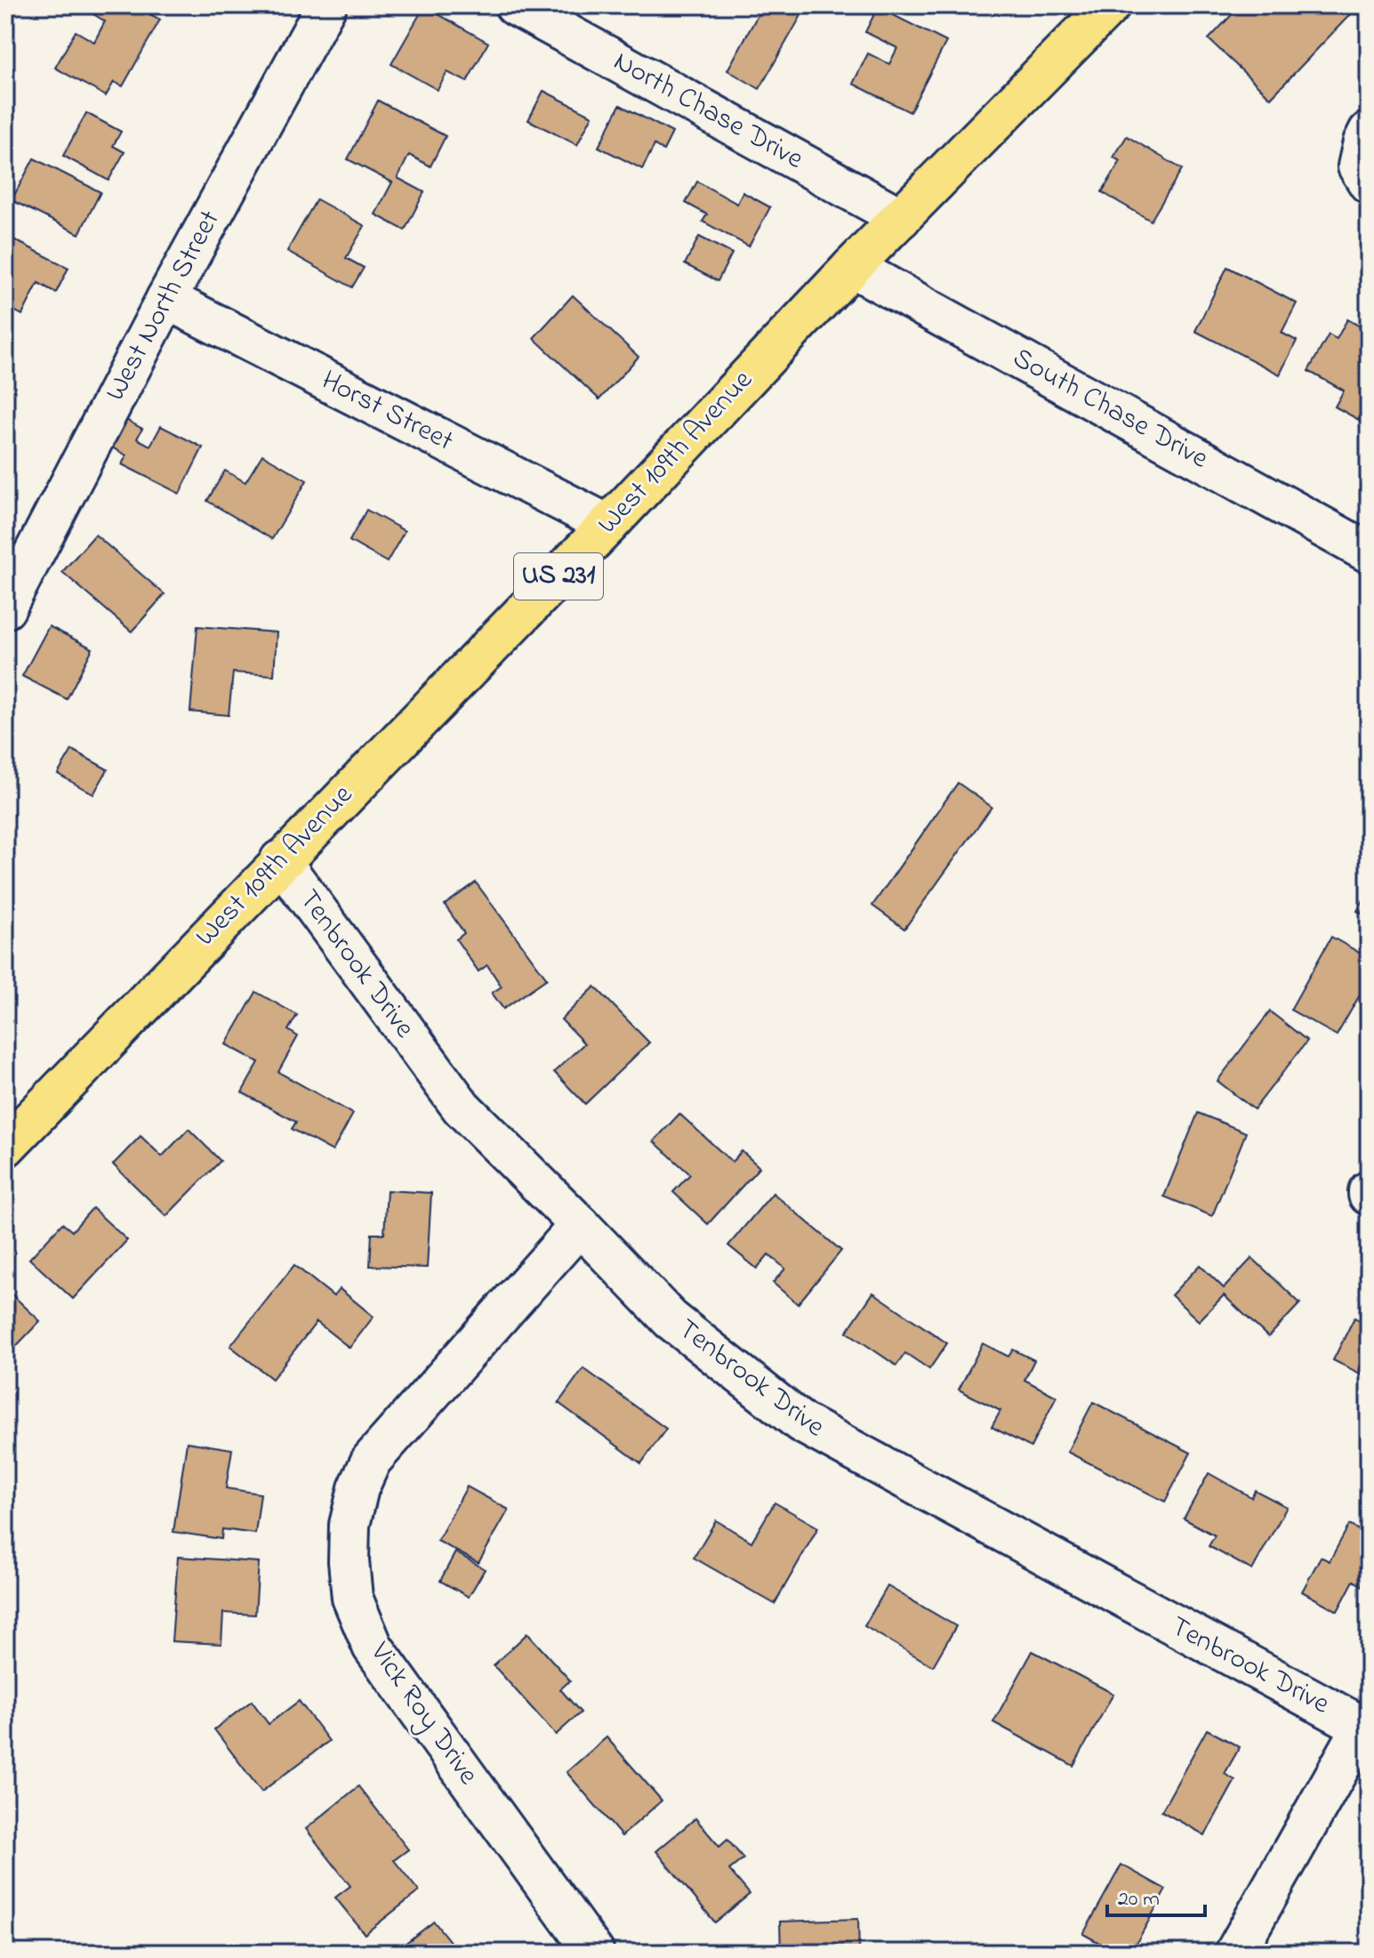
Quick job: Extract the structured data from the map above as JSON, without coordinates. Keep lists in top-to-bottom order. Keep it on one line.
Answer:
{"streets":{"main road":["West 109th Avenue","US 231"],"street":["North Chase Drive","West North Street","South Chase Drive","Horst Street","Tenbrook Drive","Vick Roy Drive"]},"crossings":[["North Chase Drive","West 109th Avenue"],["West North Street","Horst Street"],["South Chase Drive","West 109th Avenue"],["Horst Street","West 109th Avenue"],["West 109th Avenue","Tenbrook Drive"],["Tenbrook Drive","Vick Roy Drive"]],"scale_bar":"20 m"}
